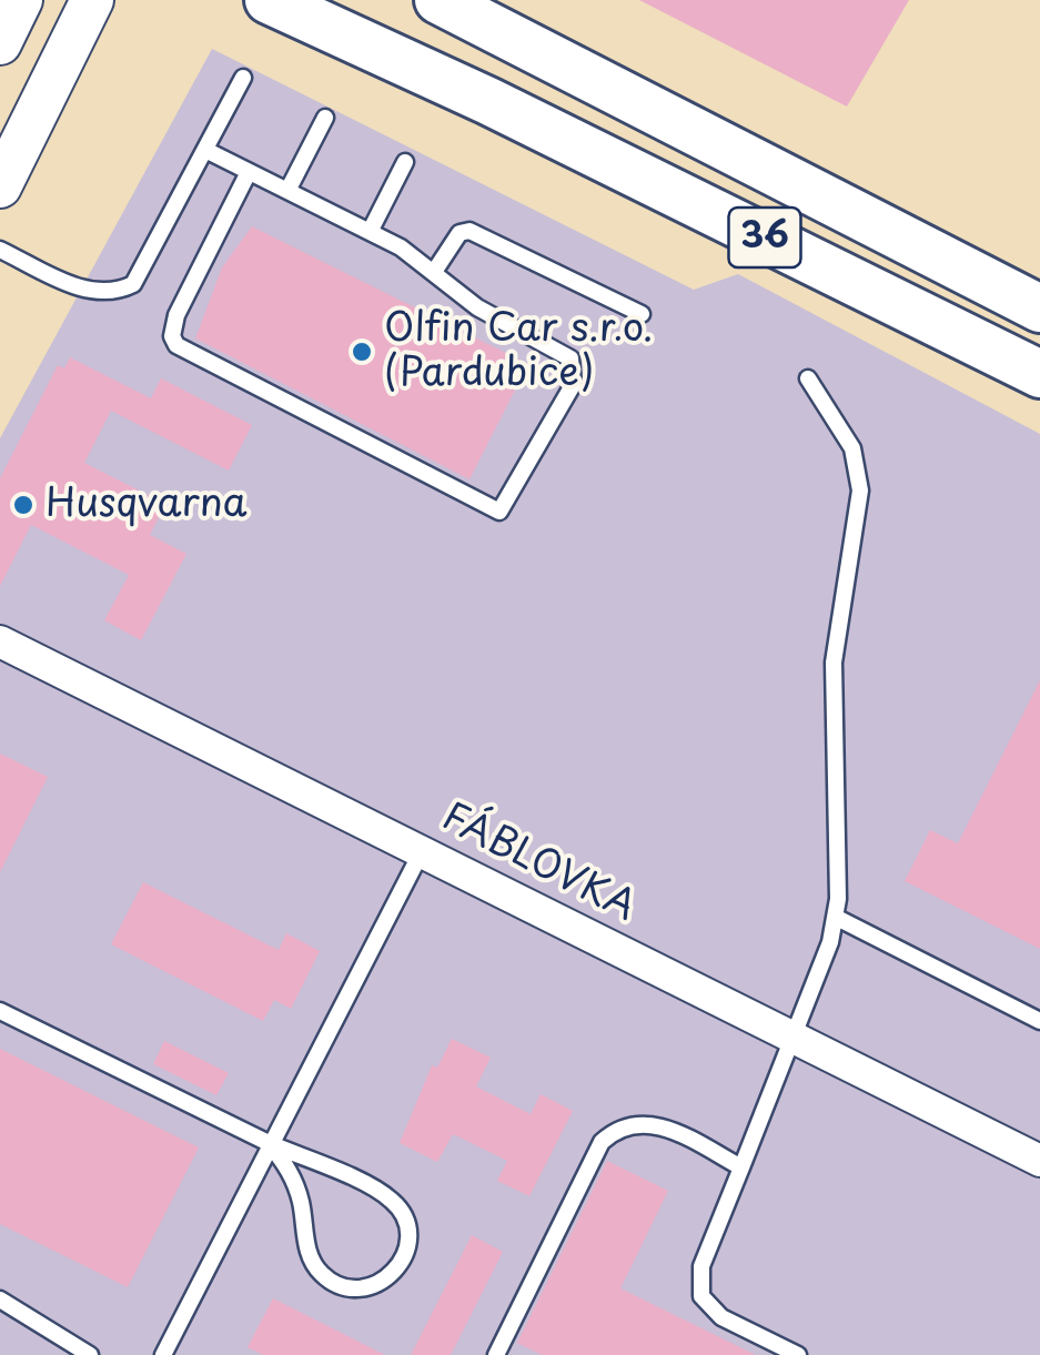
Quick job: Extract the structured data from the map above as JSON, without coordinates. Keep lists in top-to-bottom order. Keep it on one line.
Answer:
{"streets":{"main road":["36"],"street":["FÁBLOVKA"]},"places":["Olfin Car s.r.o. (Pardubice)","Husqvarna"]}
